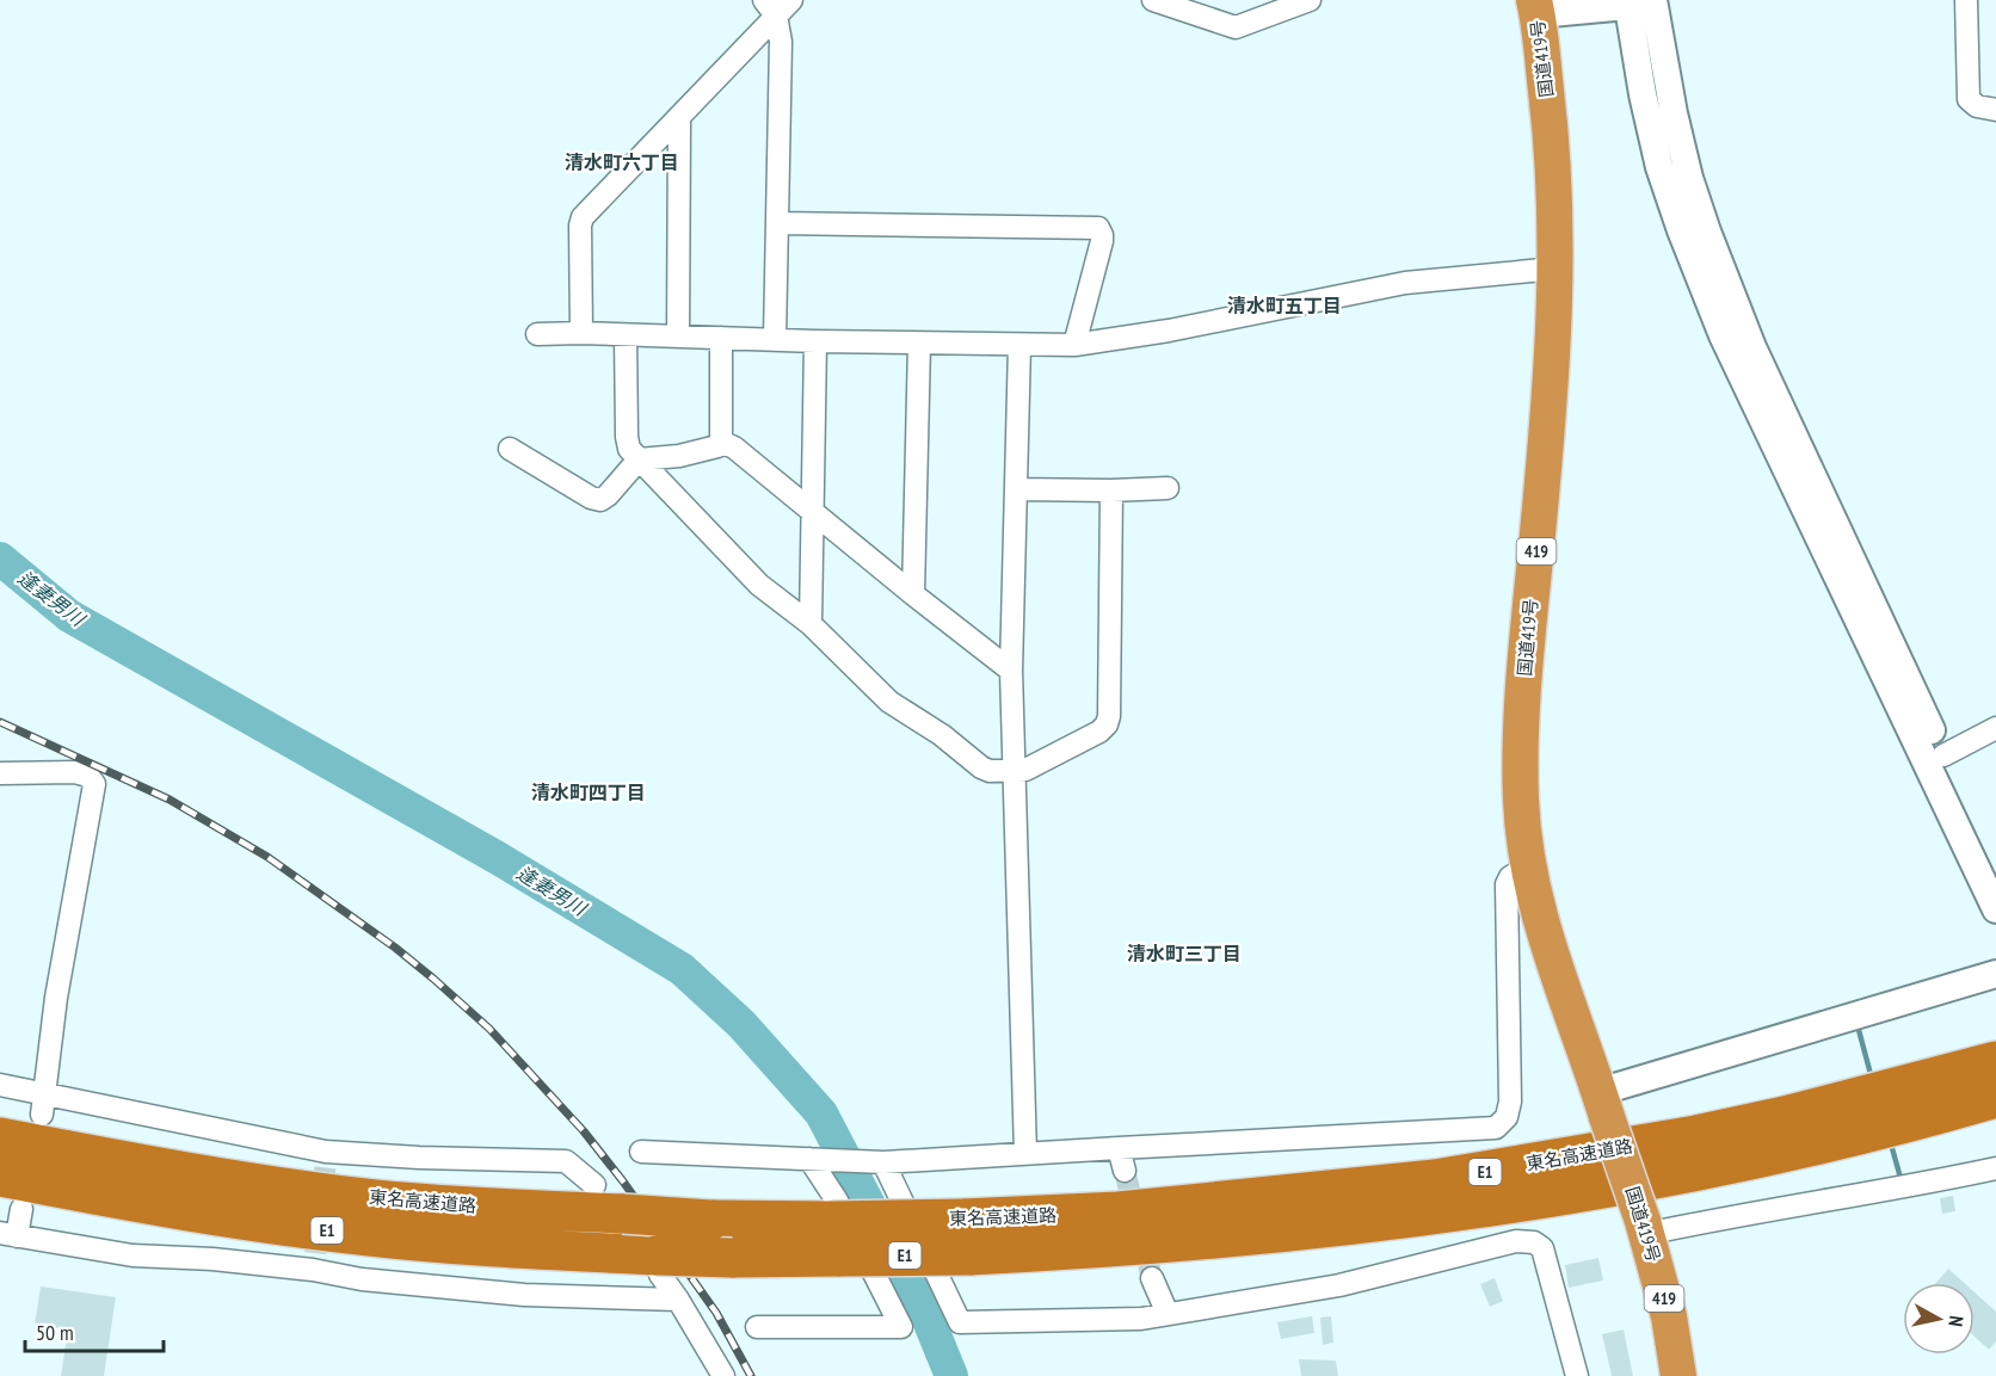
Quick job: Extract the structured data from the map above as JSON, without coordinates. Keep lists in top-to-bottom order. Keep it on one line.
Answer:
{"streets":{"highway":["国道419号","419","東名高速道路","E1"]},"districts":["清水町六丁目","清水町五丁目","清水町四丁目","清水町三丁目"],"water":["逢妻男川"],"scale_bar":"50 m","north":"right"}
